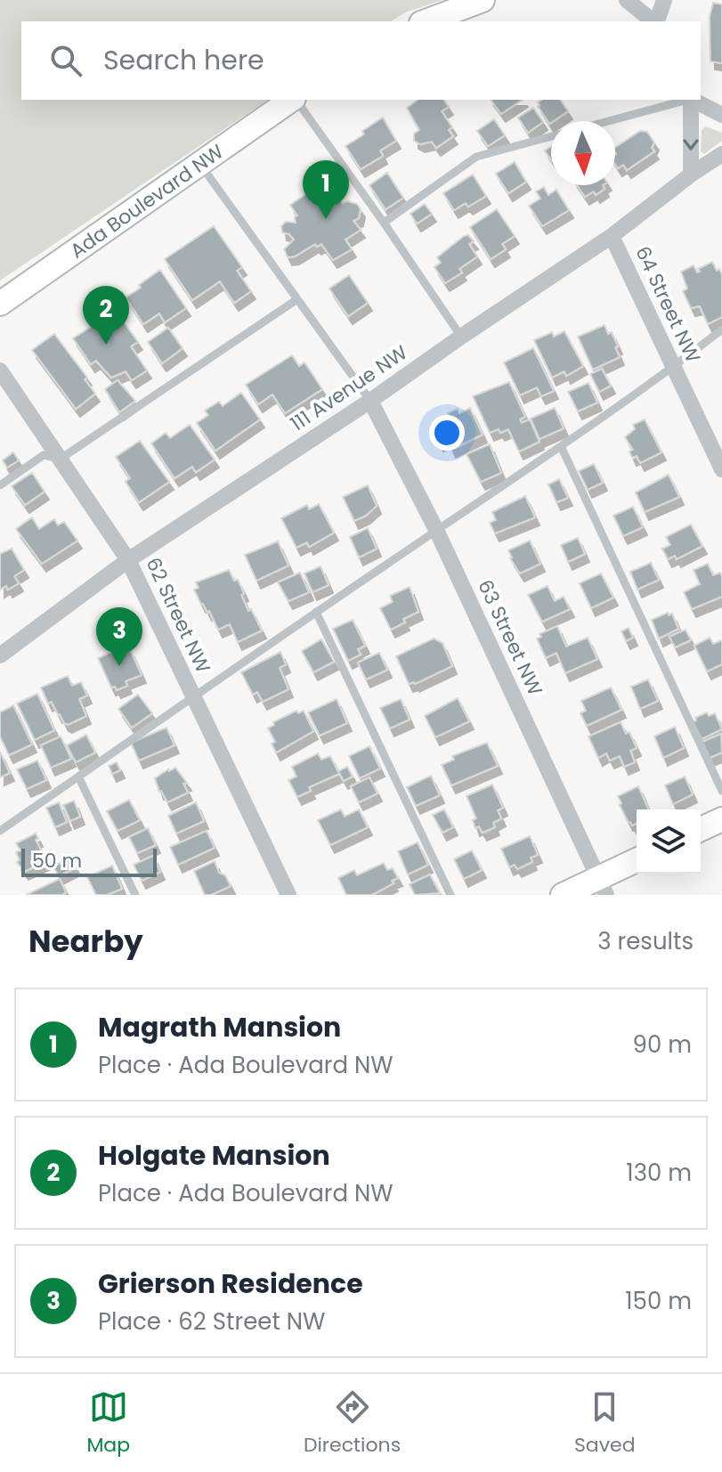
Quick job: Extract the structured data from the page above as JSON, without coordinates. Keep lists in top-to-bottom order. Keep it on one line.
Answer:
{"streets":{"street":["Ada Boulevard NW","64 Street NW","111 Avenue NW","62 Street NW","63 Street NW"]},"crossings":[["64 Street NW","111 Avenue NW"],["111 Avenue NW","62 Street NW"],["111 Avenue NW","63 Street NW"]],"scale_bar":"50 m","north":"bottom","page":{"search":"Search here","pins":["1","2","3"],"scale":"50 m","heading":["Nearby","3 results"],"list":[{"mark":"1","name":"Magrath Mansion","note":"Place · Ada Boulevard NW","value":"90 m"},{"mark":"2","name":"Holgate Mansion","note":"Place · Ada Boulevard NW","value":"130 m"},{"mark":"3","name":"Grierson Residence","note":"Place · 62 Street NW","value":"150 m"}],"nav":["Map","Directions","Saved"]}}
